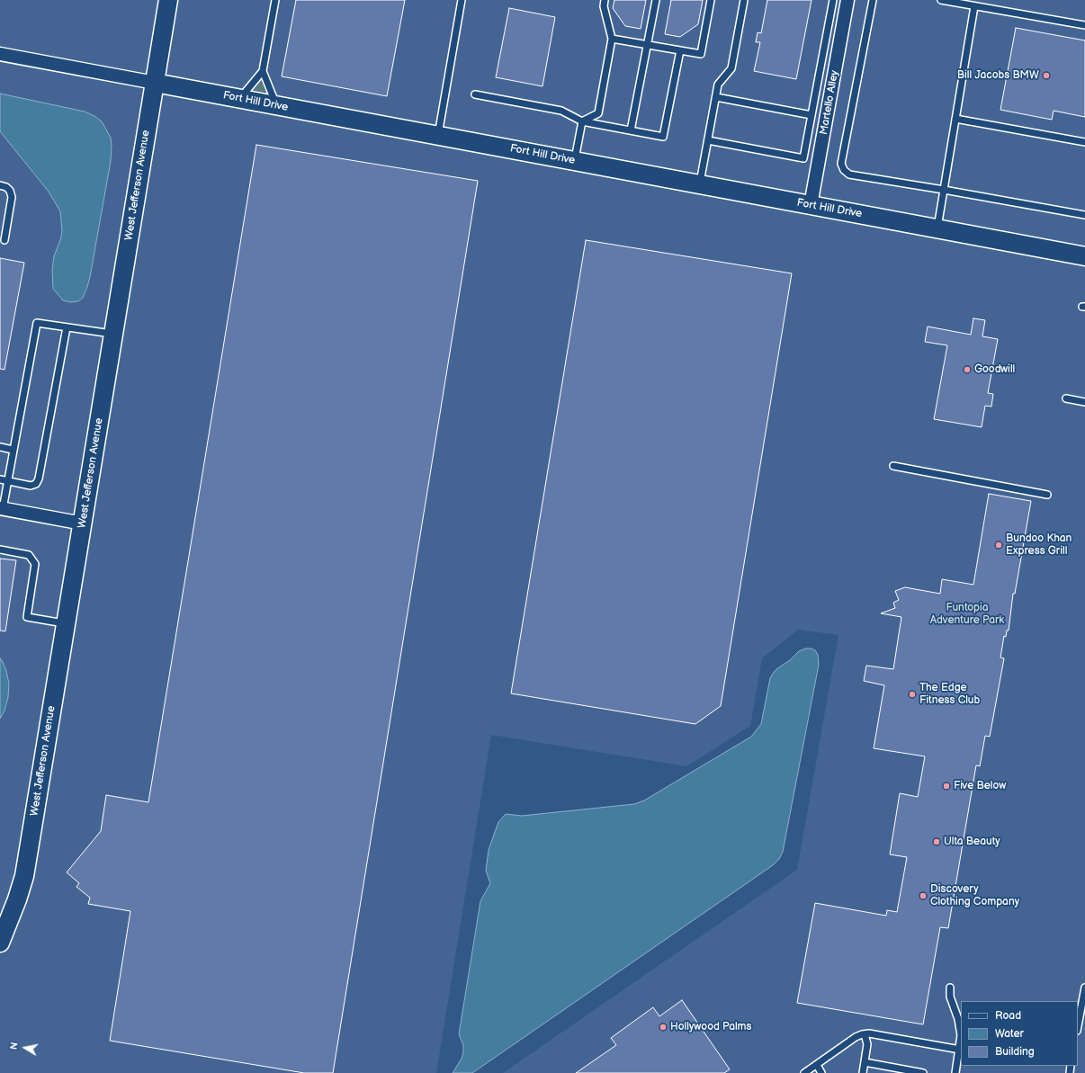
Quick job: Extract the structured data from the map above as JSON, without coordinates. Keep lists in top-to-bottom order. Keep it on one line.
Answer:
{"streets":{"street":["Fort Hill Drive","Martello Alley","West Jefferson Avenue"]},"crossings":[["Fort Hill Drive","Martello Alley"],["Fort Hill Drive","West Jefferson Avenue"]],"parks":["Funtopia Adventure Park"],"places":["Bill Jacobs BMW","Goodwill","Bundoo Khan Express Grill","The Edge Fitness Club","Five Below","Ulta Beauty","Discovery Clothing Company","Hollywood Palms"],"legend":["Road","Water","Building"],"north":"left"}
